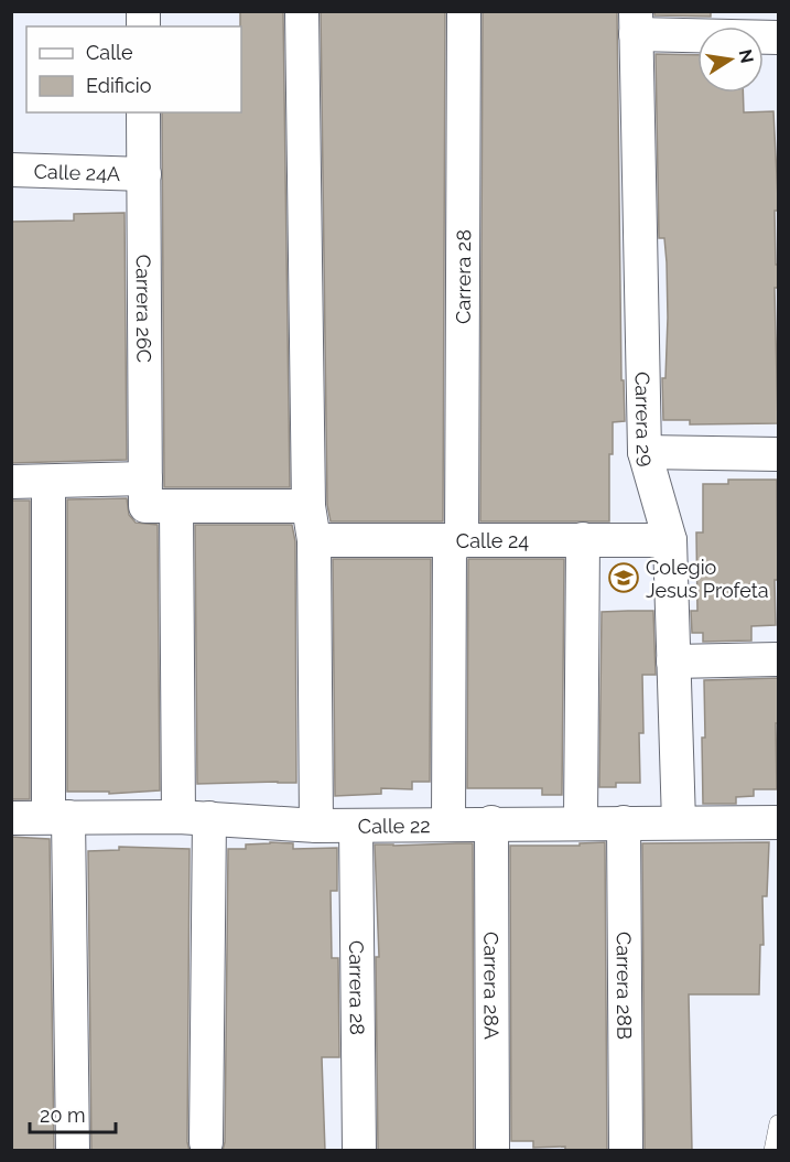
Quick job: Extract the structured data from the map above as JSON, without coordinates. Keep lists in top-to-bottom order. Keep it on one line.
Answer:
{"streets":{"street":["Calle 24A","Carrera 28","Carrera 26C","Carrera 29","Calle 24","Calle 22","Carrera 28A","Carrera 28B"]},"crossings":[["Calle 24A","Carrera 26C"],["Carrera 28","Calle 24"],["Carrera 28","Calle 22"],["Carrera 26C","Calle 22"],["Carrera 29","Calle 24"],["Carrera 29","Calle 22"],["Calle 22","Carrera 28A"],["Calle 22","Carrera 28B"]],"places":{"school or university":["Colegio Jesus Profeta"]},"legend":["Calle","Edificio"],"scale_bar":"20 m","north":"right"}
